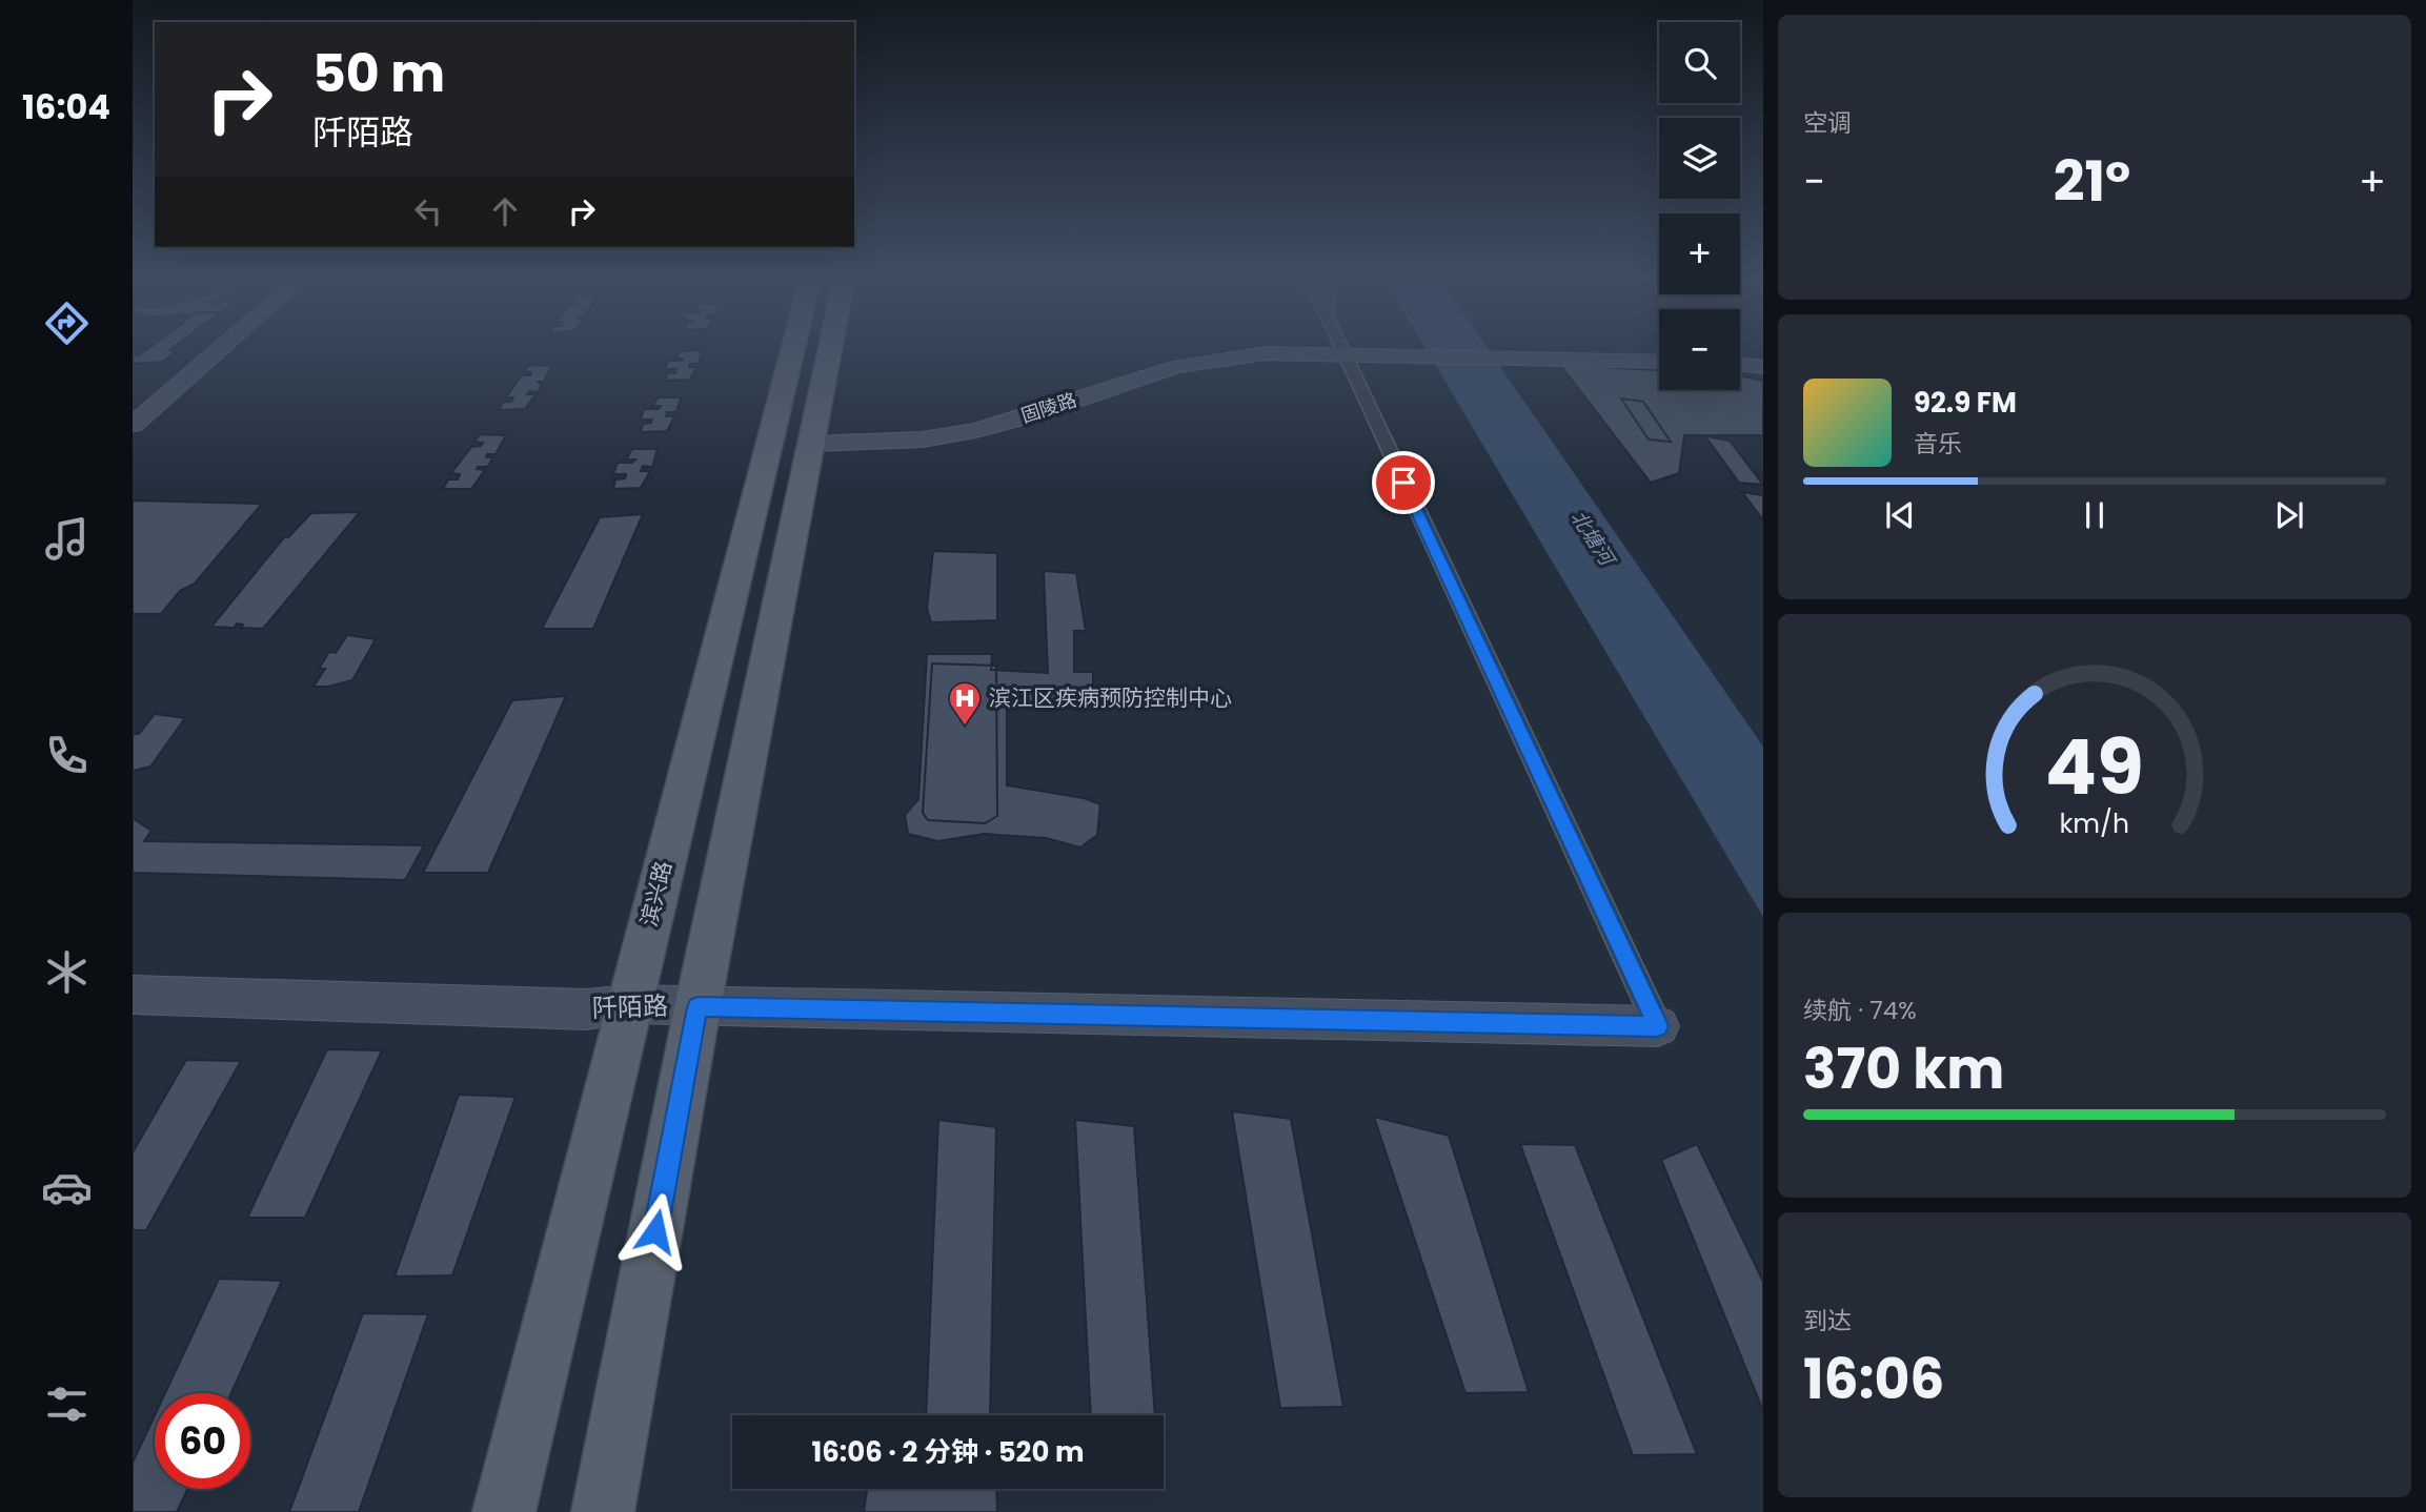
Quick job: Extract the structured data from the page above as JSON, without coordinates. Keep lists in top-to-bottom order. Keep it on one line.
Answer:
{"streets":{"main road":["滨兴路"],"street":["固陵路","阡陌路"]},"crossings":[["滨兴路","阡陌路"]],"water":["北塘河"],"places":{"hospital":["滨江区疾病预防控制中心"]},"page":{"tabs":"16:04","tile":["空调",["续航 · 74%","370 km"],["到达","16:06"]],"map_buttons":["+","−"],"turn":["50 m","阡陌路"],"heat":["−","21°","+"],"song":["92.9 FM","音乐"],"limit":"60","trip":"16:06 · 2 分钟 · 520 m","gauge":["49","km/h"]}}
